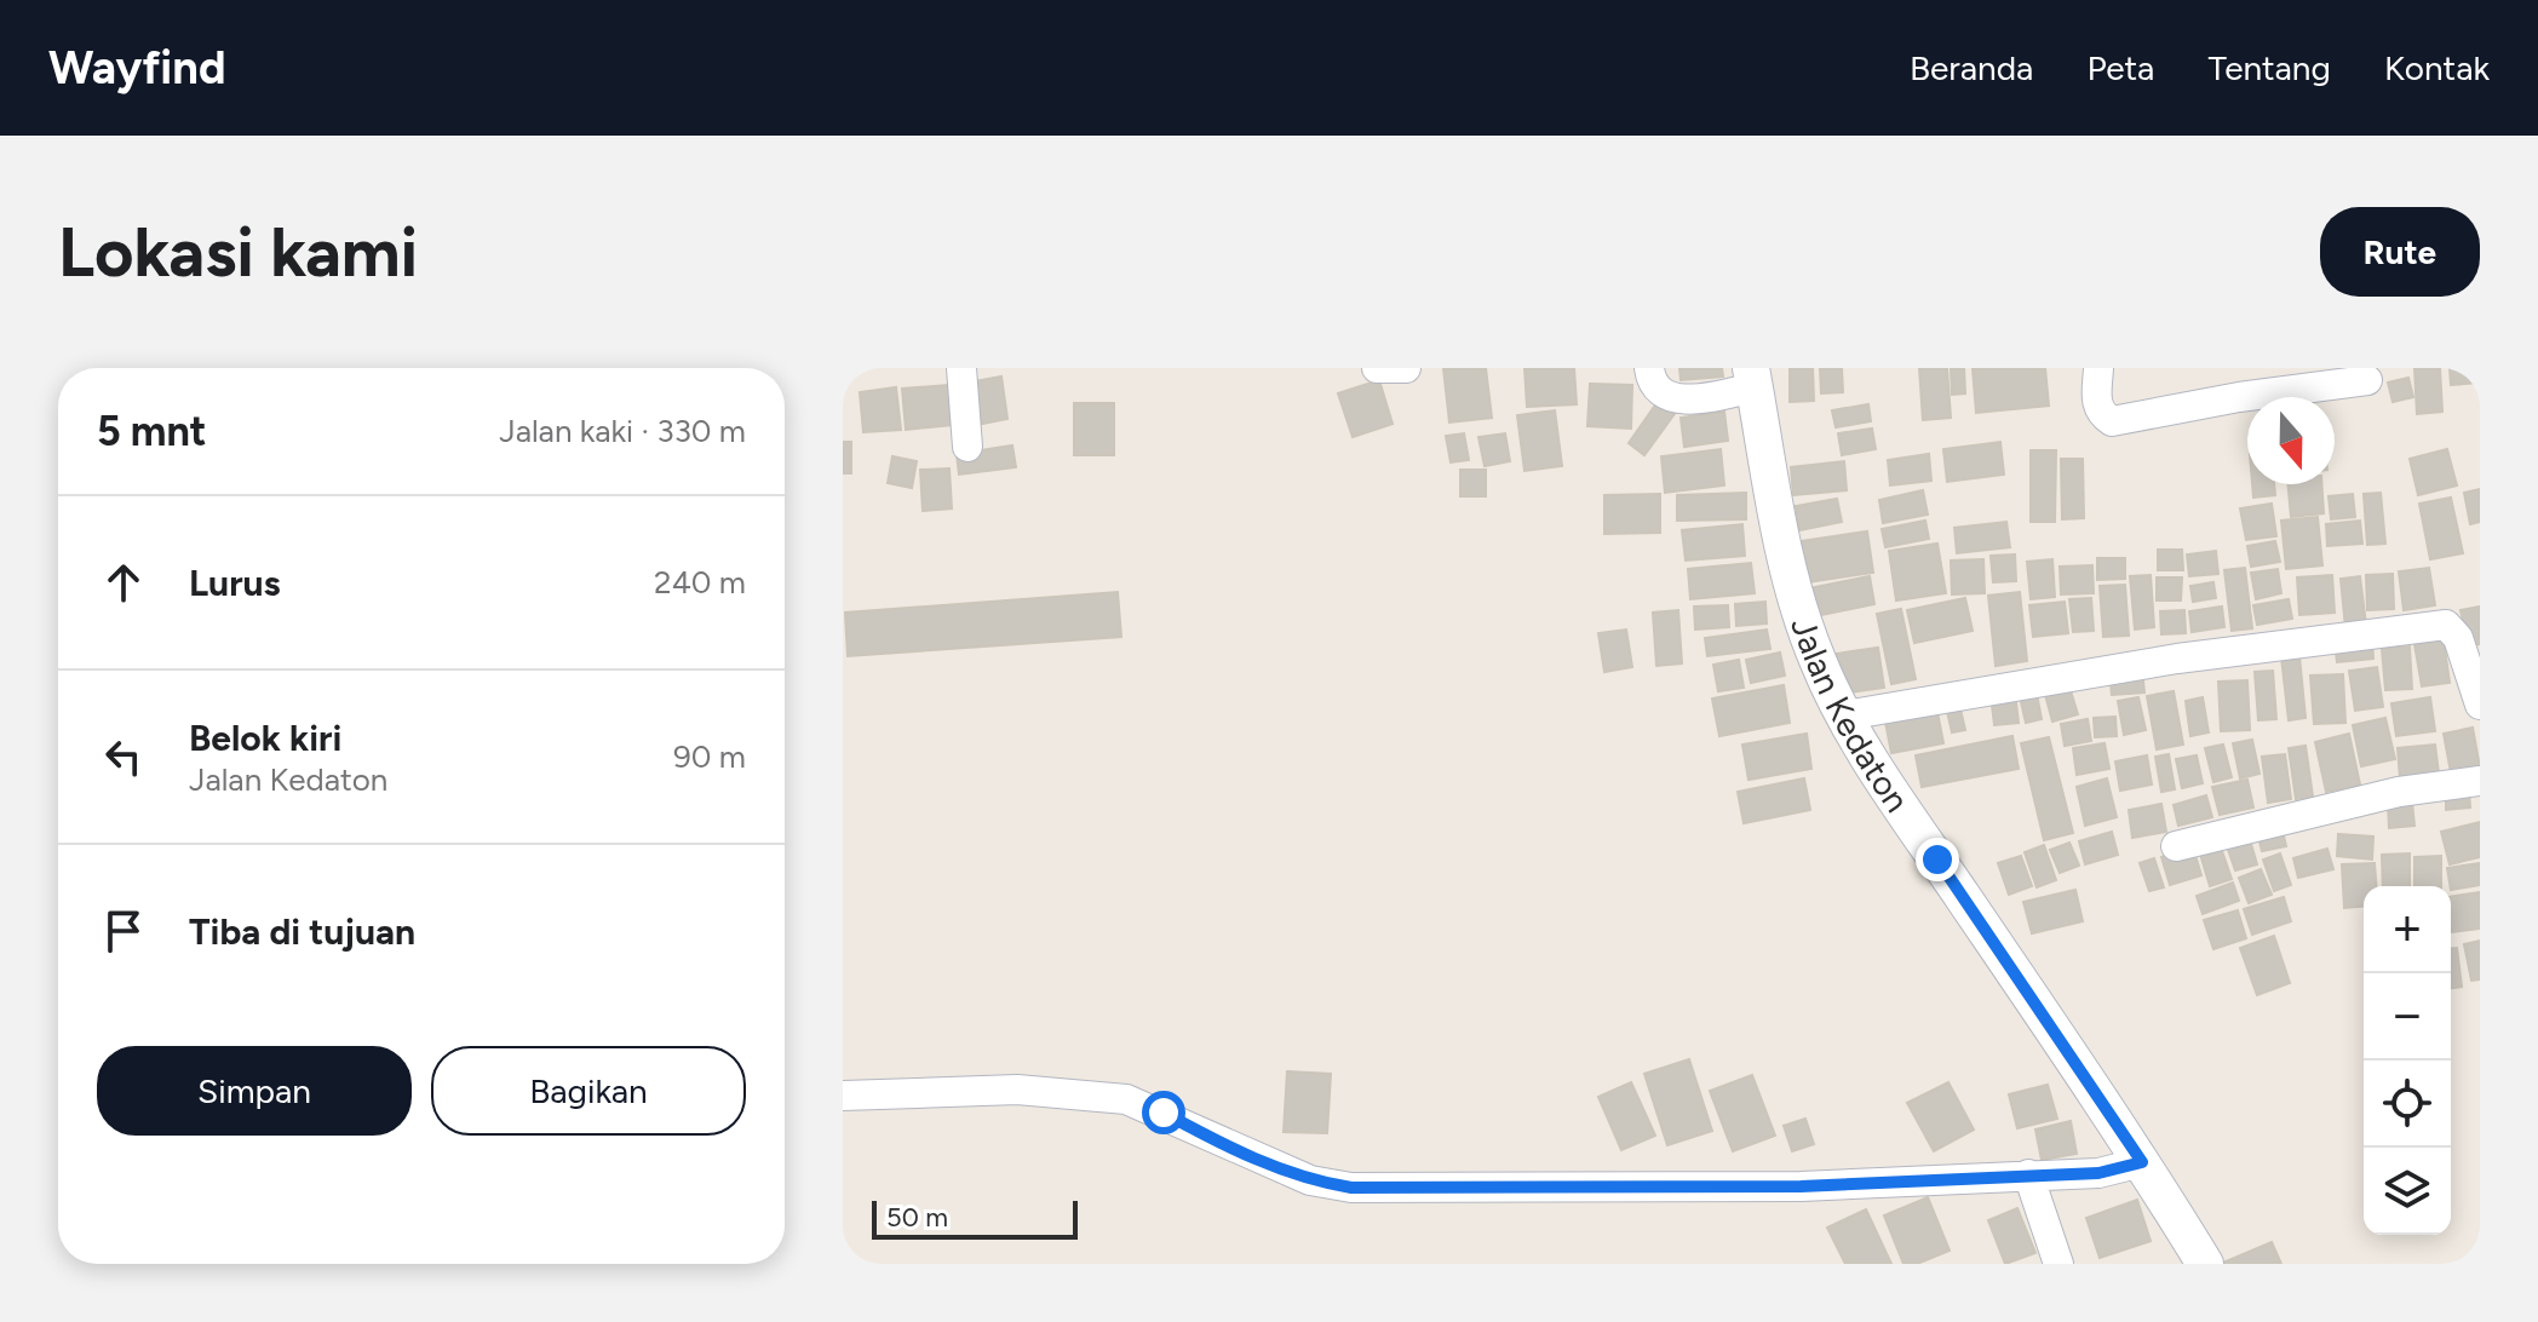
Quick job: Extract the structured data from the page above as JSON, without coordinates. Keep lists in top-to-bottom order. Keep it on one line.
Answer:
{"streets":{"street":["Jalan Kedaton"]},"scale_bar":"50 m","north":"bottom","page":{"header":"Wayfind","nav":["Beranda","Peta","Tentang","Kontak"],"buttons":["Rute",["Simpan","Bagikan"]],"title":"Lokasi kami","heading":["5 mnt","Jalan kaki · 330 m"],"list":[["Lurus","240 m"],["Belok kiri","Jalan Kedaton","90 m"],"Tiba di tujuan"],"map_buttons":["+","−"],"scale":"50 m"}}
